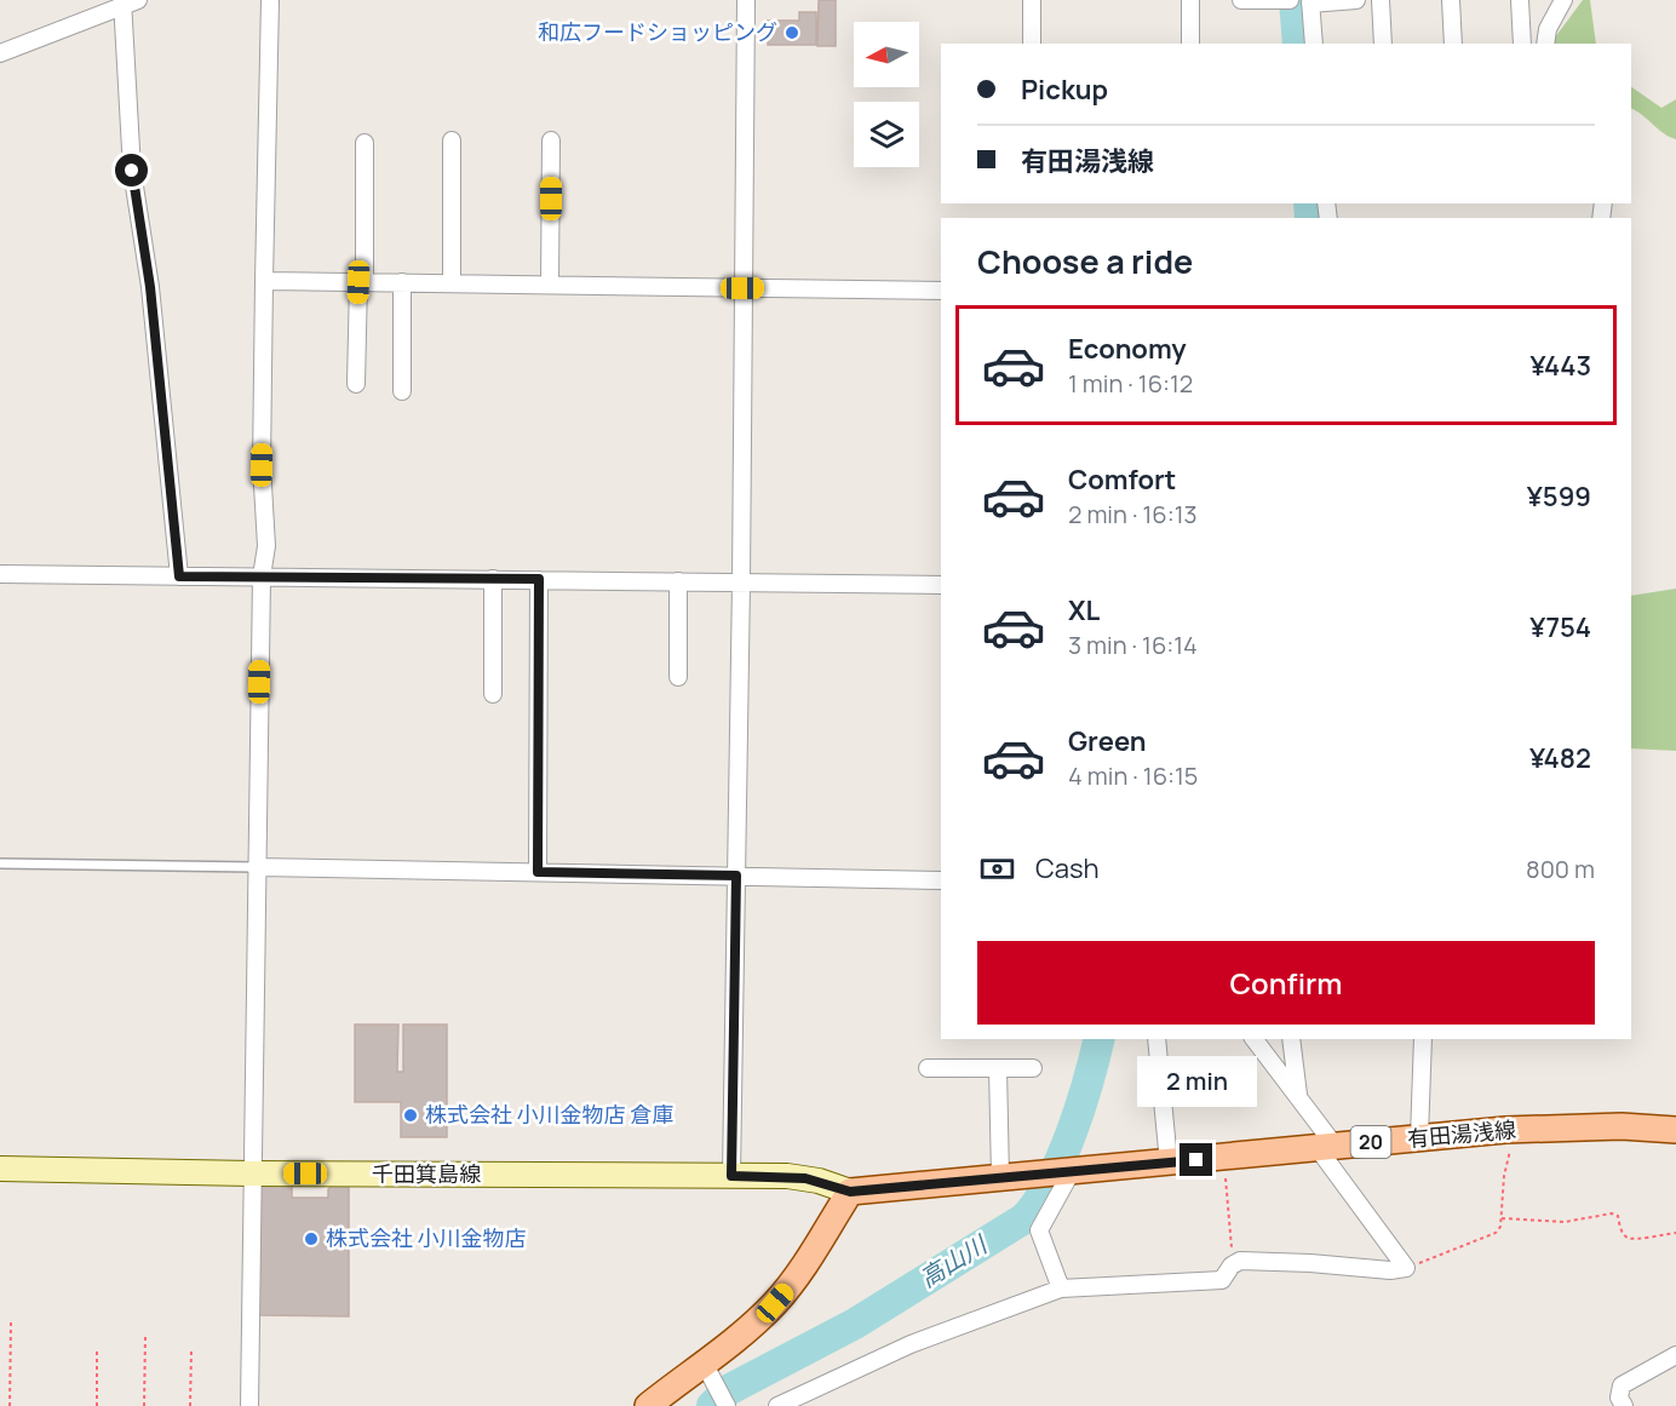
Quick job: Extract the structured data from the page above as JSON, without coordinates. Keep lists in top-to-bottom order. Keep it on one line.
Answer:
{"streets":{"main road":["有田湯浅線","20","千田箕島線"]},"crossings":[["有田湯浅線","千田箕島線"]],"water":["高山川"],"places":["和広フードショッピング","株式会社 小川金物店 倉庫","株式会社 小川金物店"],"north":"left","page":{"banner":["Pickup","有田湯浅線"],"heading":"Choose a ride","list":[{"name":"Economy","note":"1 min · 16:12","value":"¥443"},{"name":"Comfort","note":"2 min · 16:13","value":"¥599"},{"name":"XL","note":"3 min · 16:14","value":"¥754"},{"name":"Green","note":"4 min · 16:15","value":"¥482"}],"pay":["Cash","800 m"],"buttons":"Confirm","bubble":"2 min"}}
